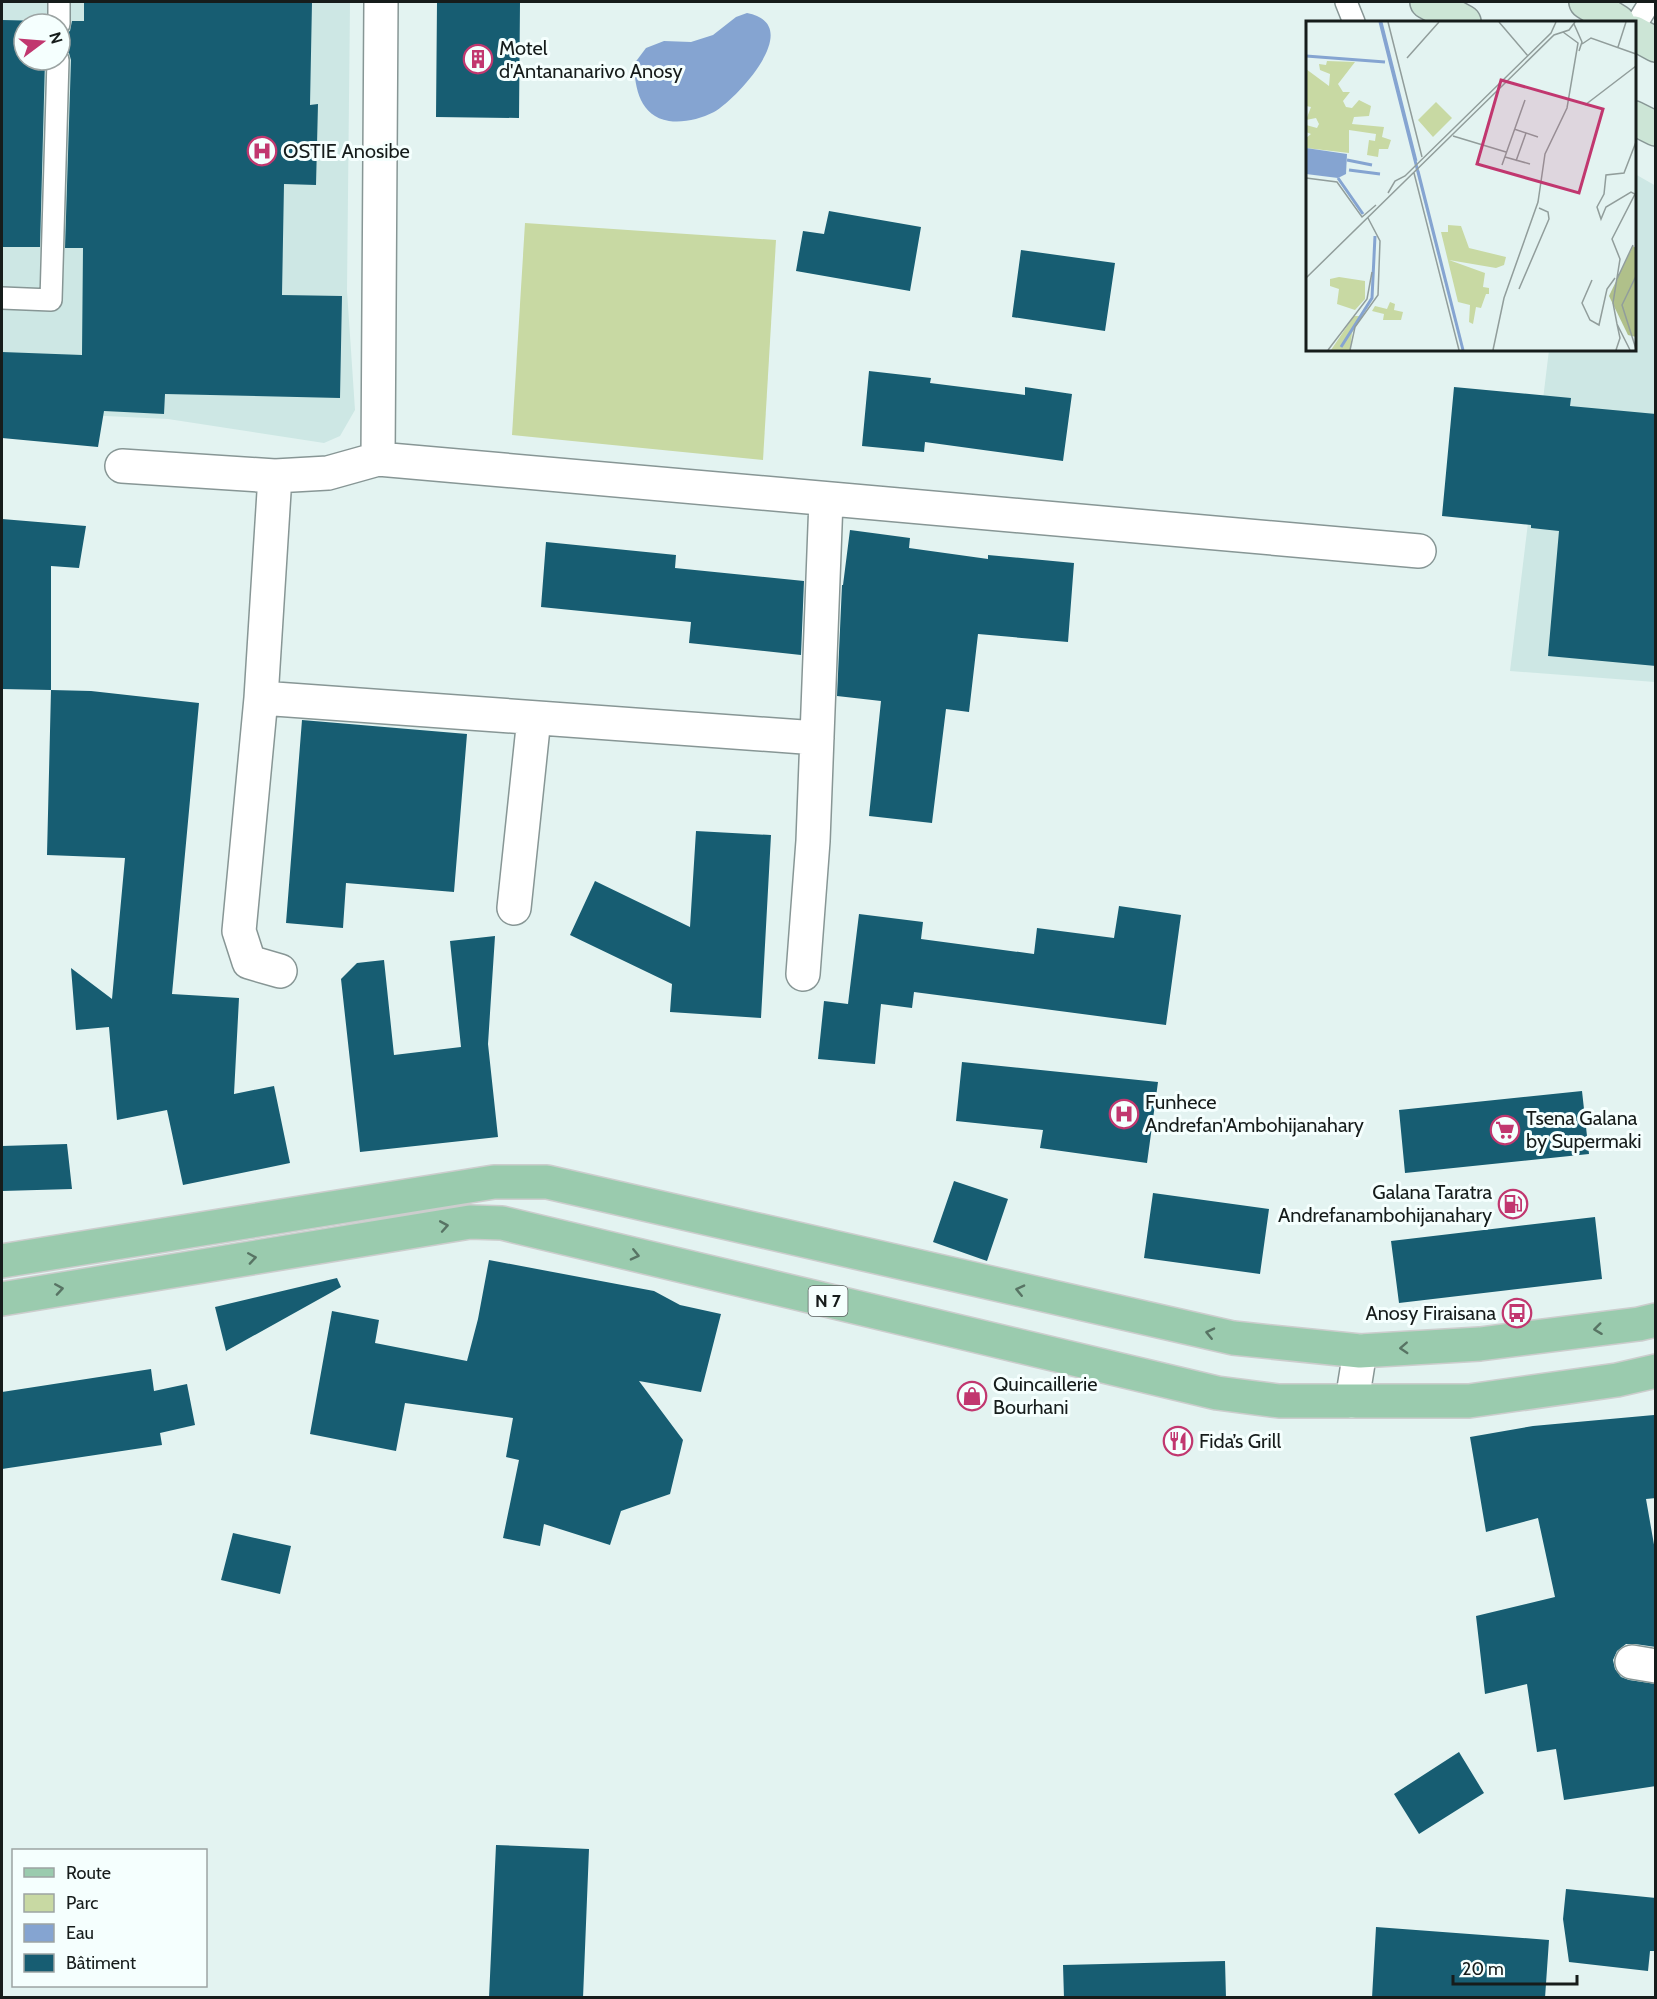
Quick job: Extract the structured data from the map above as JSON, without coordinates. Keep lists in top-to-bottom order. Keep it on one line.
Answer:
{"streets":{"main road":["N 7"]},"places":{"building":["Motel d'Antananarivo Anosy"],"hospital":["OSTIE Anosibe","Funhece Andrefan'Ambohijanahary"],"supermarket":["Tsena Galana by Supermaki"],"fuel station":["Galana Taratra Andrefanambohijanahary"],"bus stop":["Anosy Firaisana"],"shop":["Quincaillerie Bourhani"],"restaurant":["Fida’s Grill"]},"legend":["Route","Parc","Eau","Bâtiment"],"scale_bar":"20 m","north":"right"}
